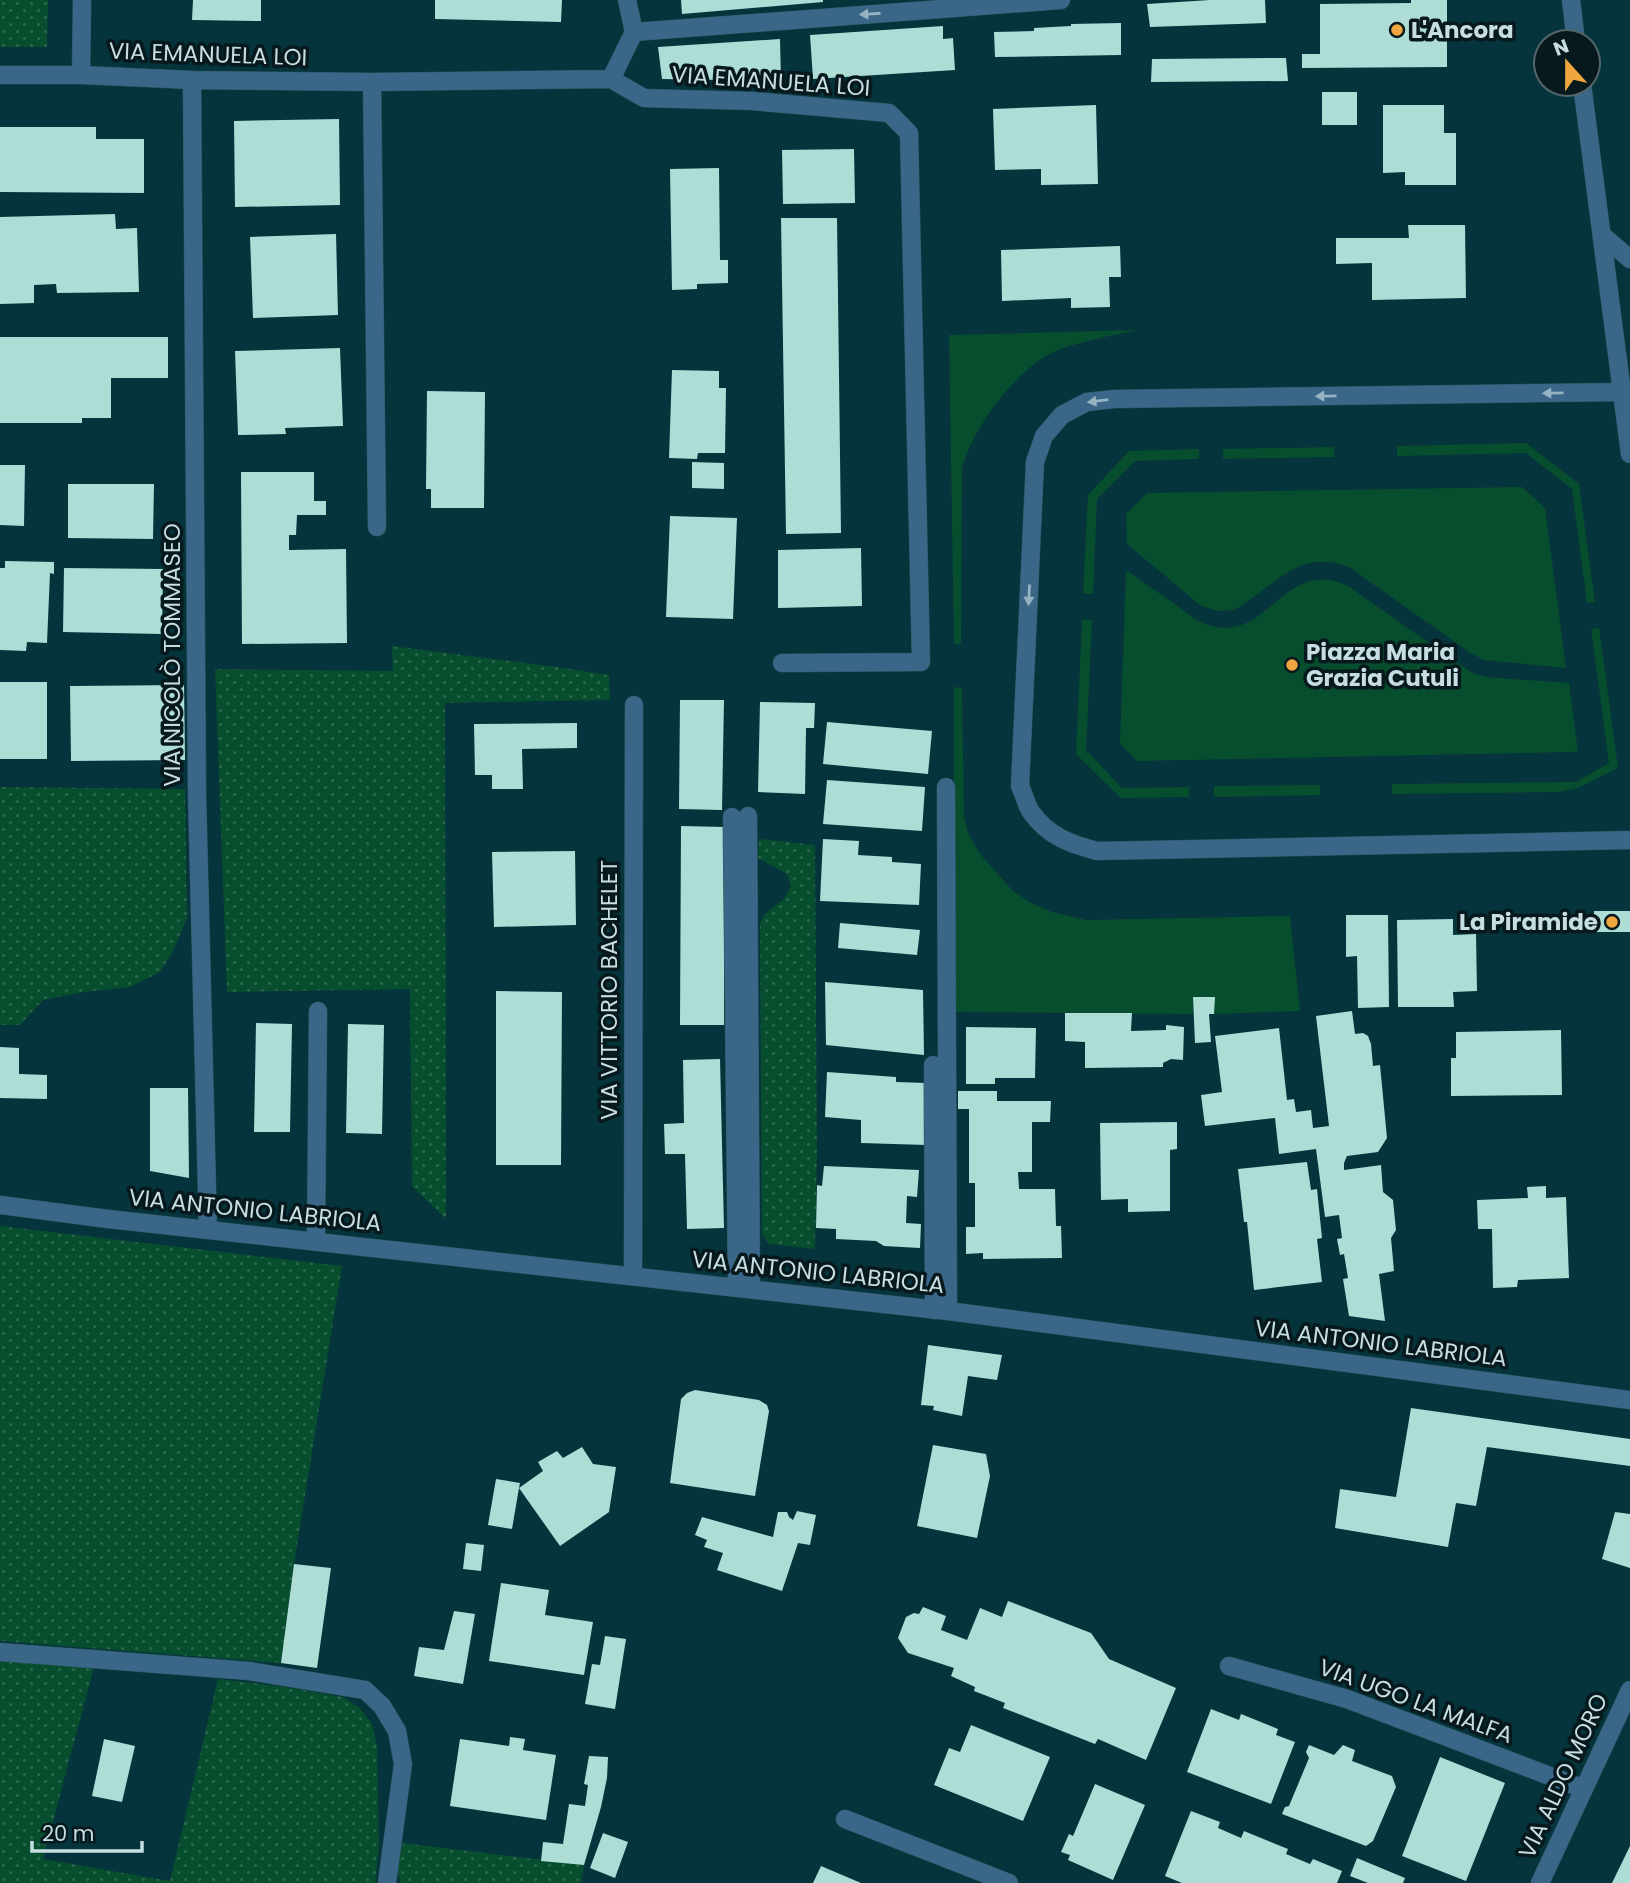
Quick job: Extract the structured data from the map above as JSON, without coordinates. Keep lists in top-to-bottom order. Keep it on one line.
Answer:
{"streets":{"street":["VIA EMANUELA LOI","VIA NICOLÒ TOMMASEO","VIA VITTORIO BACHELET","VIA ANTONIO LABRIOLA","VIA UGO LA MALFA","VIA ALDO MORO"]},"crossings":[["VIA EMANUELA LOI","VIA NICOLÒ TOMMASEO"],["VIA NICOLÒ TOMMASEO","VIA ANTONIO LABRIOLA"],["VIA VITTORIO BACHELET","VIA ANTONIO LABRIOLA"],["VIA UGO LA MALFA","VIA ALDO MORO"]],"places":["L'Ancora","Piazza Maria Grazia Cutuli","La Piramide"],"scale_bar":"20 m","north":"top"}
